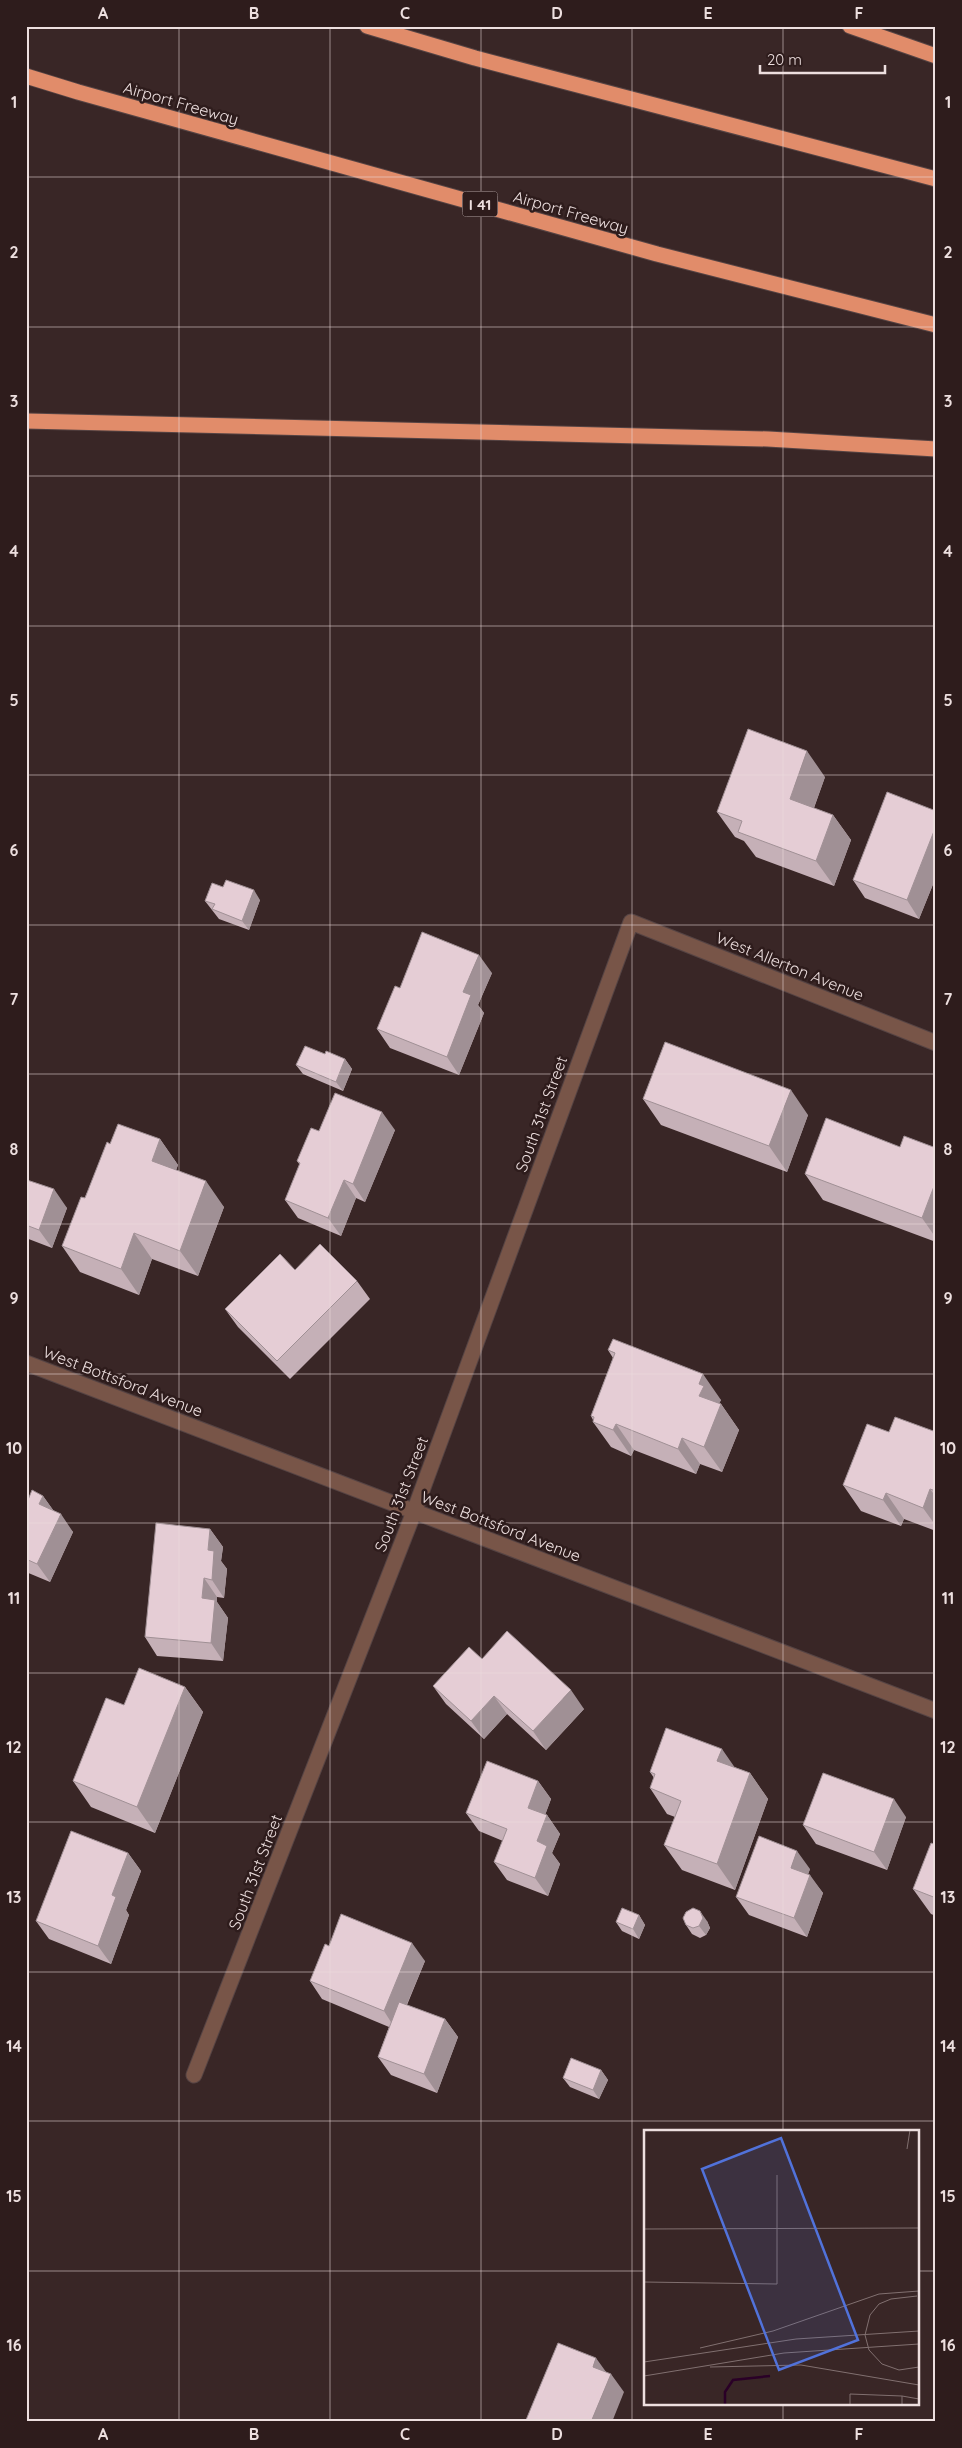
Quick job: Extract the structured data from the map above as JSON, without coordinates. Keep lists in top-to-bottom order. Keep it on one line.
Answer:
{"streets":{"highway":["Airport Freeway","I 41"],"street":["West Allerton Avenue","South 31st Street","West Bottsford Avenue"]},"crossings":[["West Allerton Avenue","South 31st Street"],["South 31st Street","West Bottsford Avenue"]],"scale_bar":"20 m","grid":{"columns":["A","B","C","D","E","F"],"rows":["1","2","3","4","5","6","7","8","9","10","11","12","13","14","15","16"]}}
